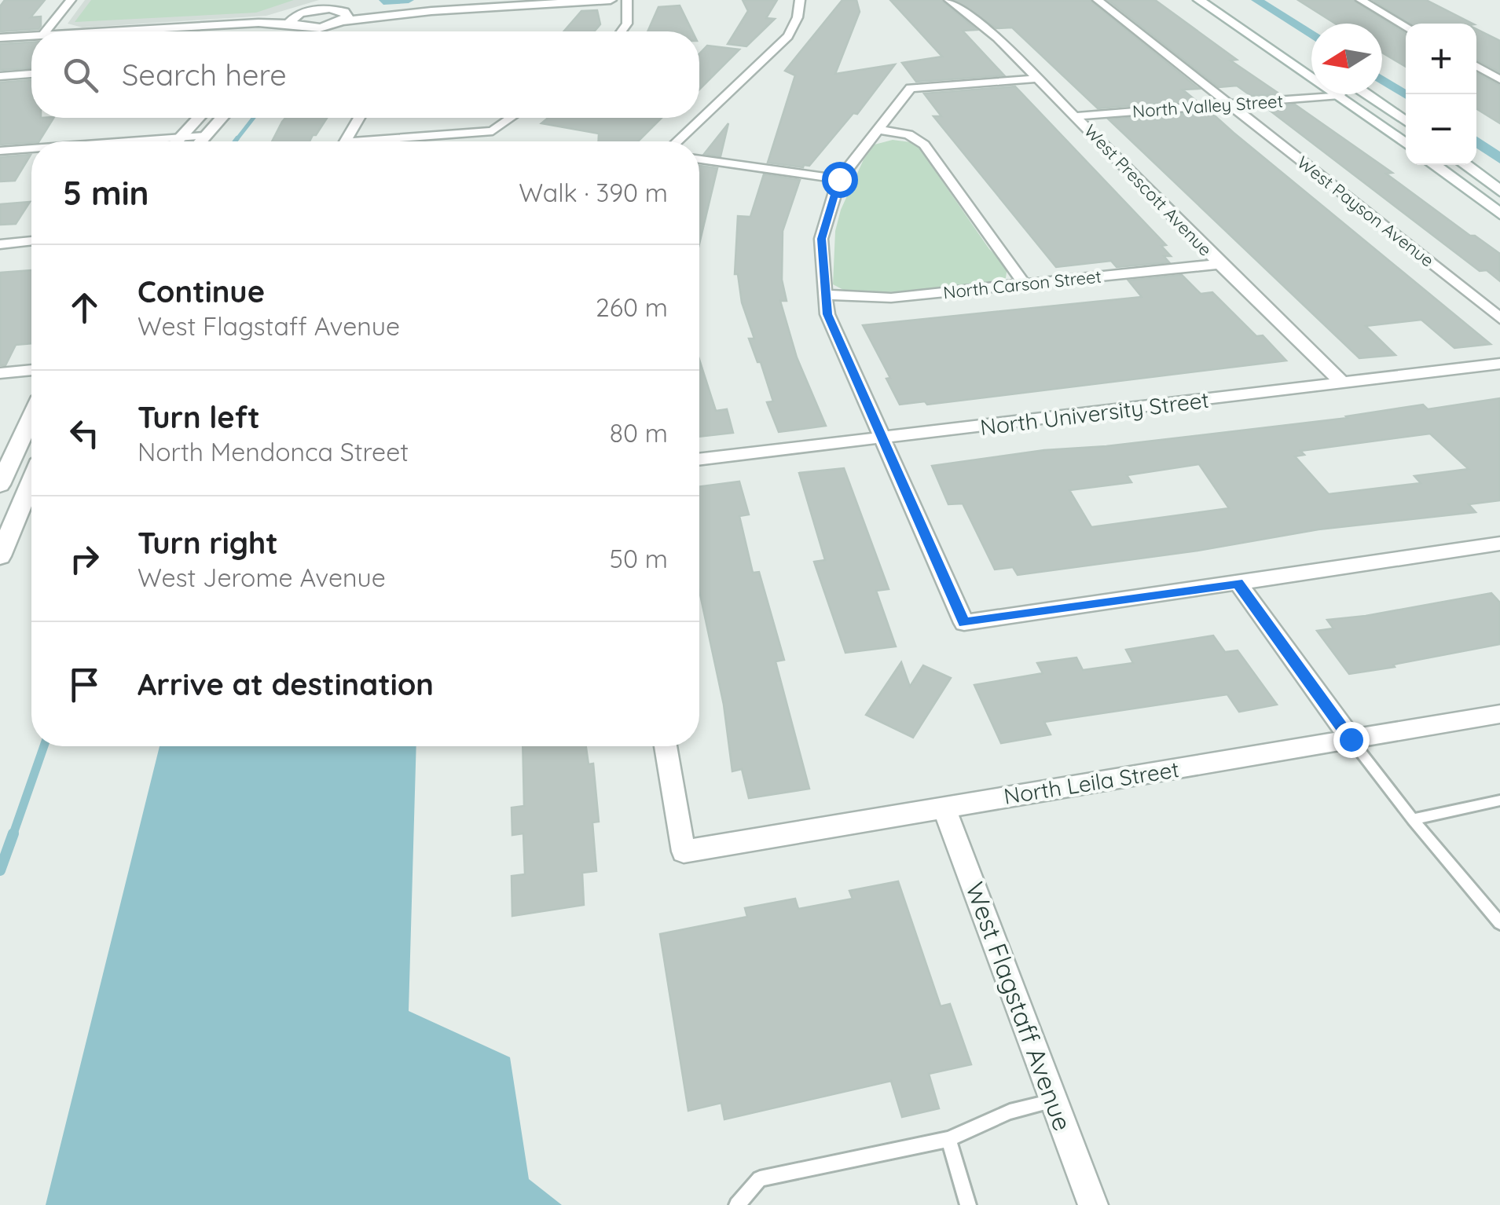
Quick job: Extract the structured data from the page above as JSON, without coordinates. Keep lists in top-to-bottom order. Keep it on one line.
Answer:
{"streets":{"street":["North Valley Street","West Prescott Avenue","West Payson Avenue","North Carson Street","North University Street","North Leila Street","West Flagstaff Avenue"]},"crossings":[["North Valley Street","West Prescott Avenue"],["North Valley Street","West Payson Avenue"],["West Prescott Avenue","North Carson Street"],["West Prescott Avenue","North University Street"],["North Leila Street","West Flagstaff Avenue"]],"north":"left","page":{"map_buttons":["+","−"],"search":"Search here","heading":["5 min","Walk · 390 m"],"list":[["Continue","West Flagstaff Avenue","260 m"],["Turn left","North Mendonca Street","80 m"],["Turn right","West Jerome Avenue","50 m"],"Arrive at destination"]}}
